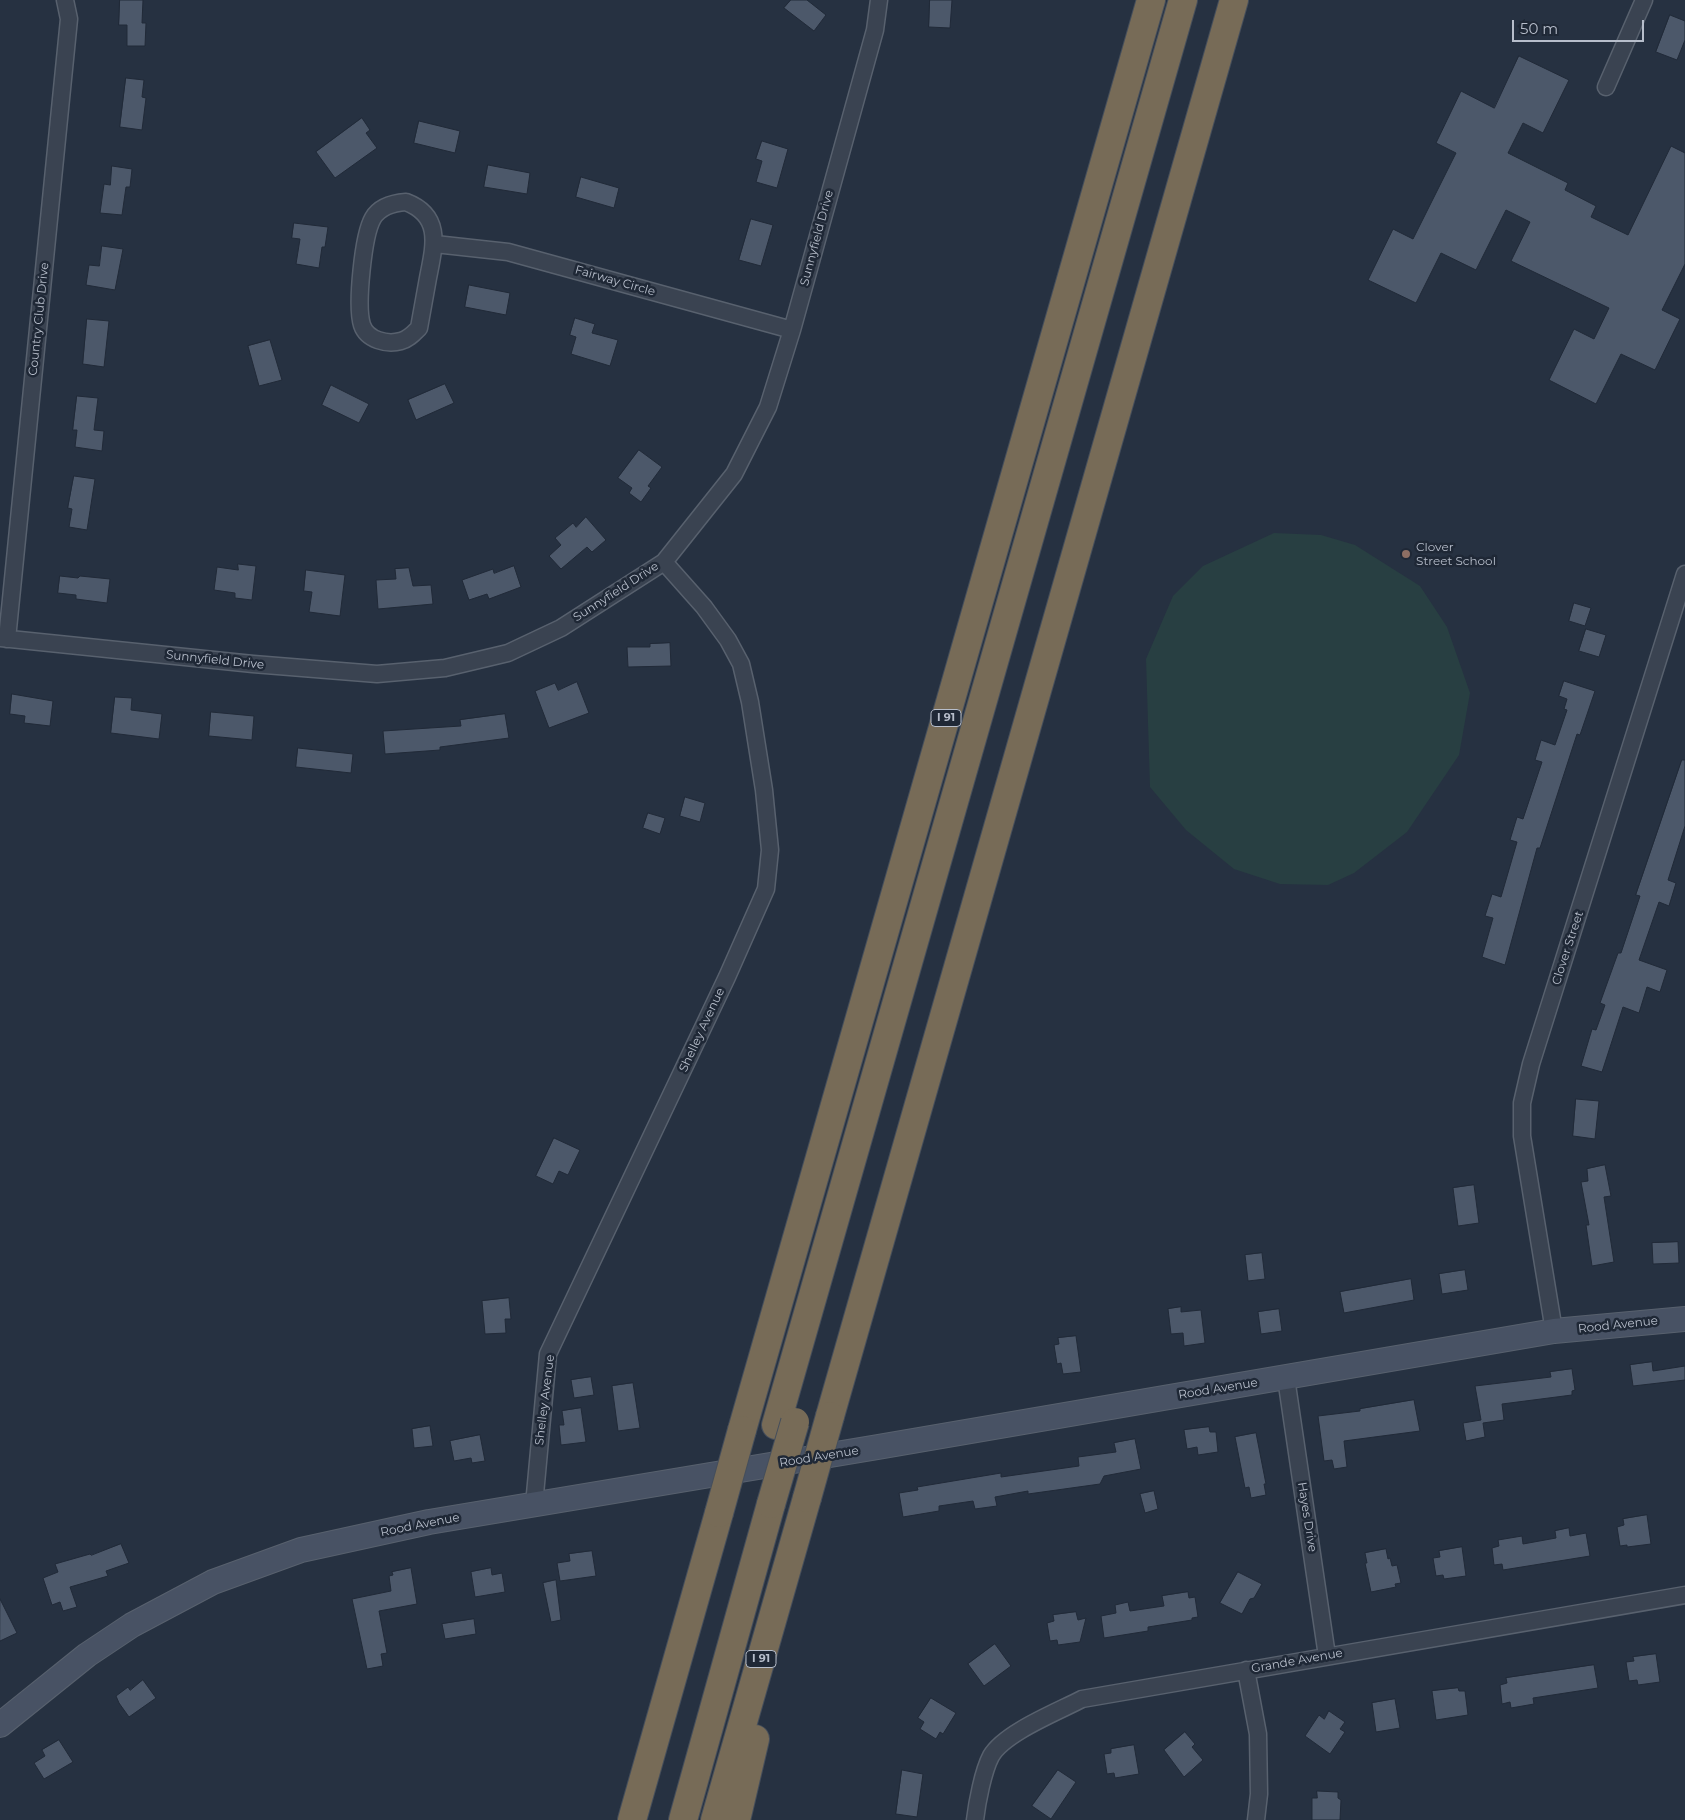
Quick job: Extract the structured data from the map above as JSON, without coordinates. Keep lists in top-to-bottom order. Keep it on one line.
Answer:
{"streets":{"highway":["I 91"],"street":["Sunnyfield Drive","Fairway Circle","Country Club Drive","Clover Street","Shelley Avenue","Rood Avenue","Hayes Drive","Grande Avenue"]},"crossings":[["Sunnyfield Drive","Fairway Circle"],["Sunnyfield Drive","Country Club Drive"],["Sunnyfield Drive","Shelley Avenue"],["Clover Street","Rood Avenue"],["Shelley Avenue","Rood Avenue"],["Rood Avenue","Hayes Drive"],["Hayes Drive","Grande Avenue"]],"places":["Clover Street School"],"scale_bar":"50 m"}
